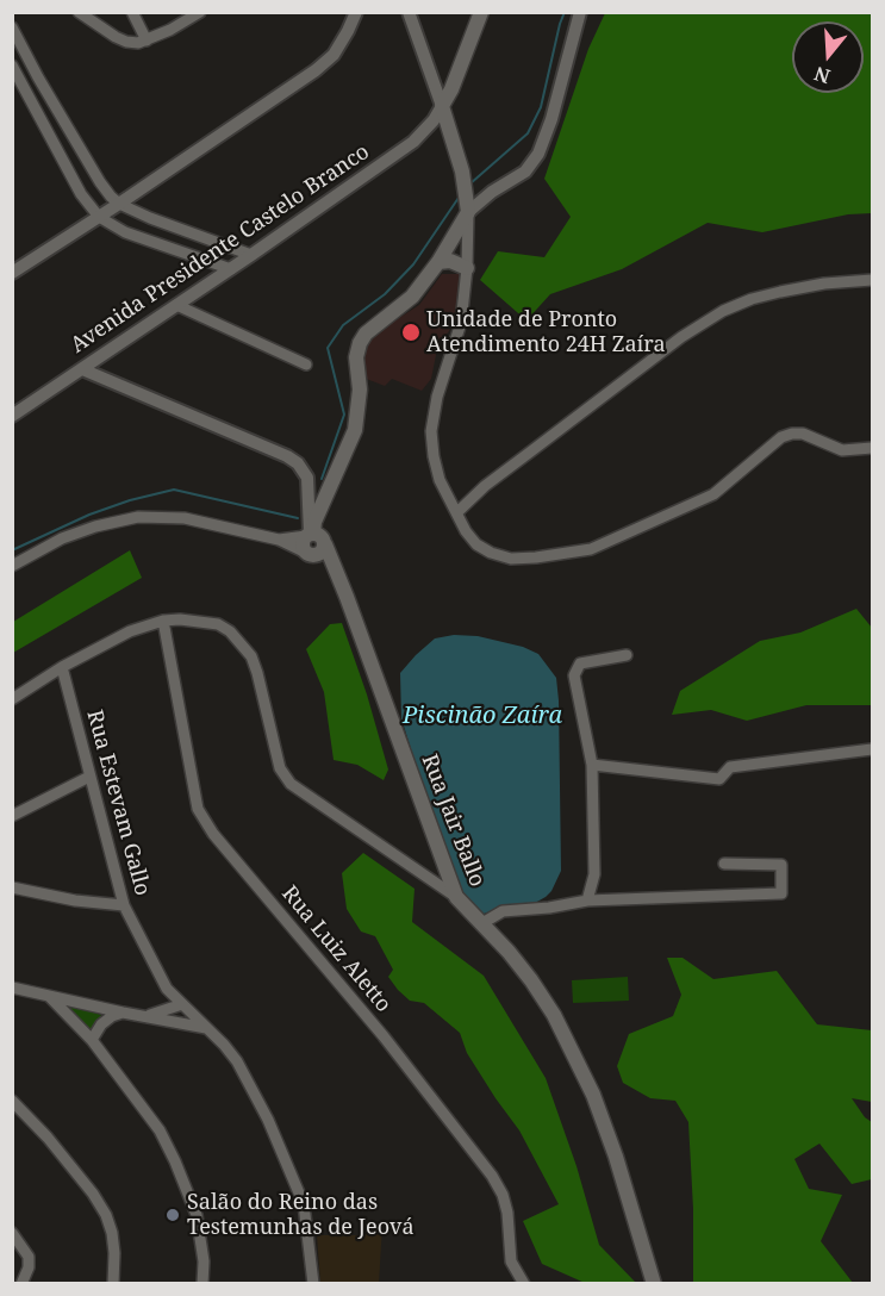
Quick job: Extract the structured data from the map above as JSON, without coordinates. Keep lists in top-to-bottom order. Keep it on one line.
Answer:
{"streets":{"main road":["Avenida Presidente Castelo Branco","Rua Jair Ballo"],"street":["Rua Estevam Gallo","Rua Luiz Aletto"]},"water":["Piscinão Zaíra"],"places":["Unidade de Pronto Atendimento 24H Zaíra","Salão do Reino das Testemunhas de Jeová"],"north":"bottom"}
